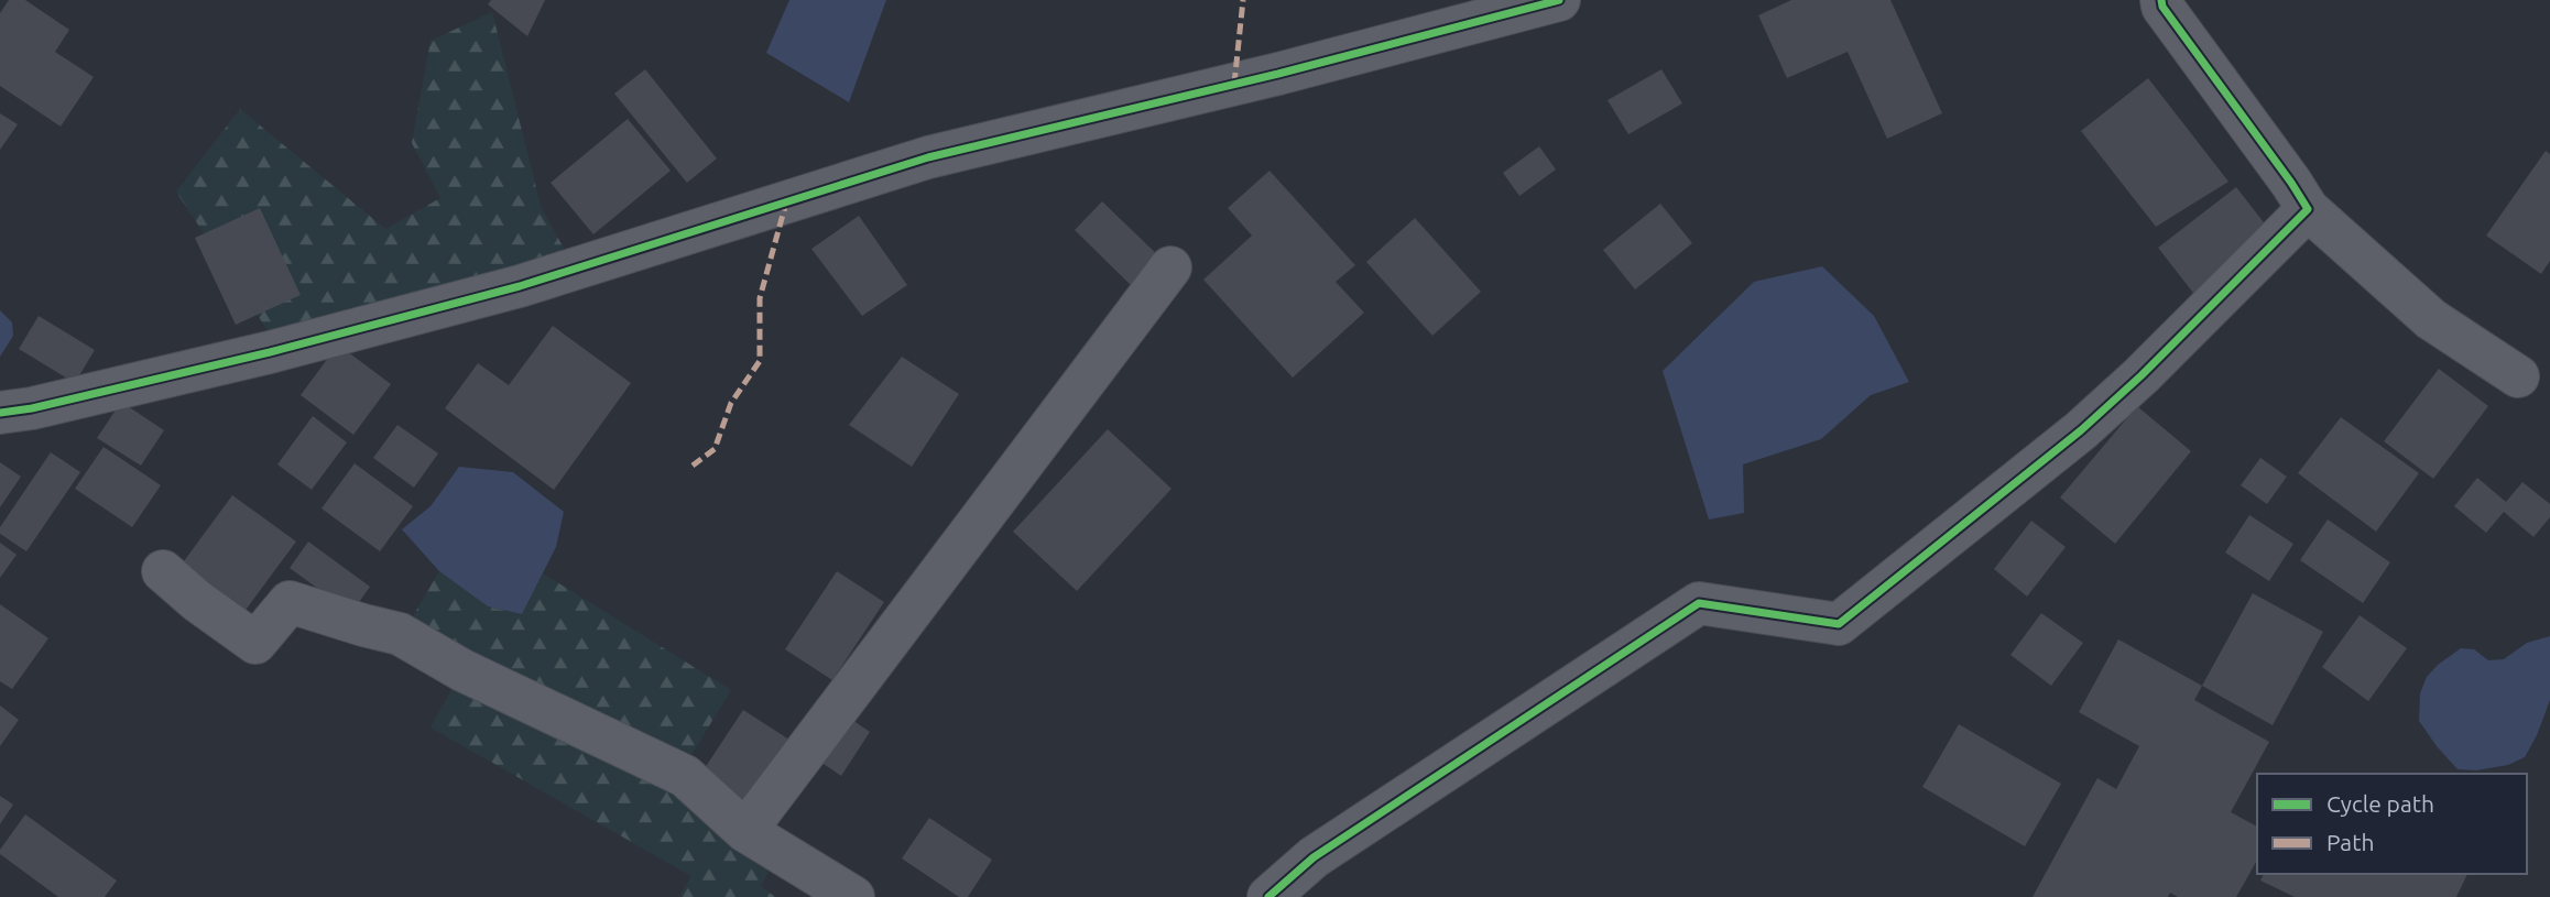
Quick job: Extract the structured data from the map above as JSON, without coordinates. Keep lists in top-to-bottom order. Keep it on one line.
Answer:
{"legend":["Cycle path","Path"]}
